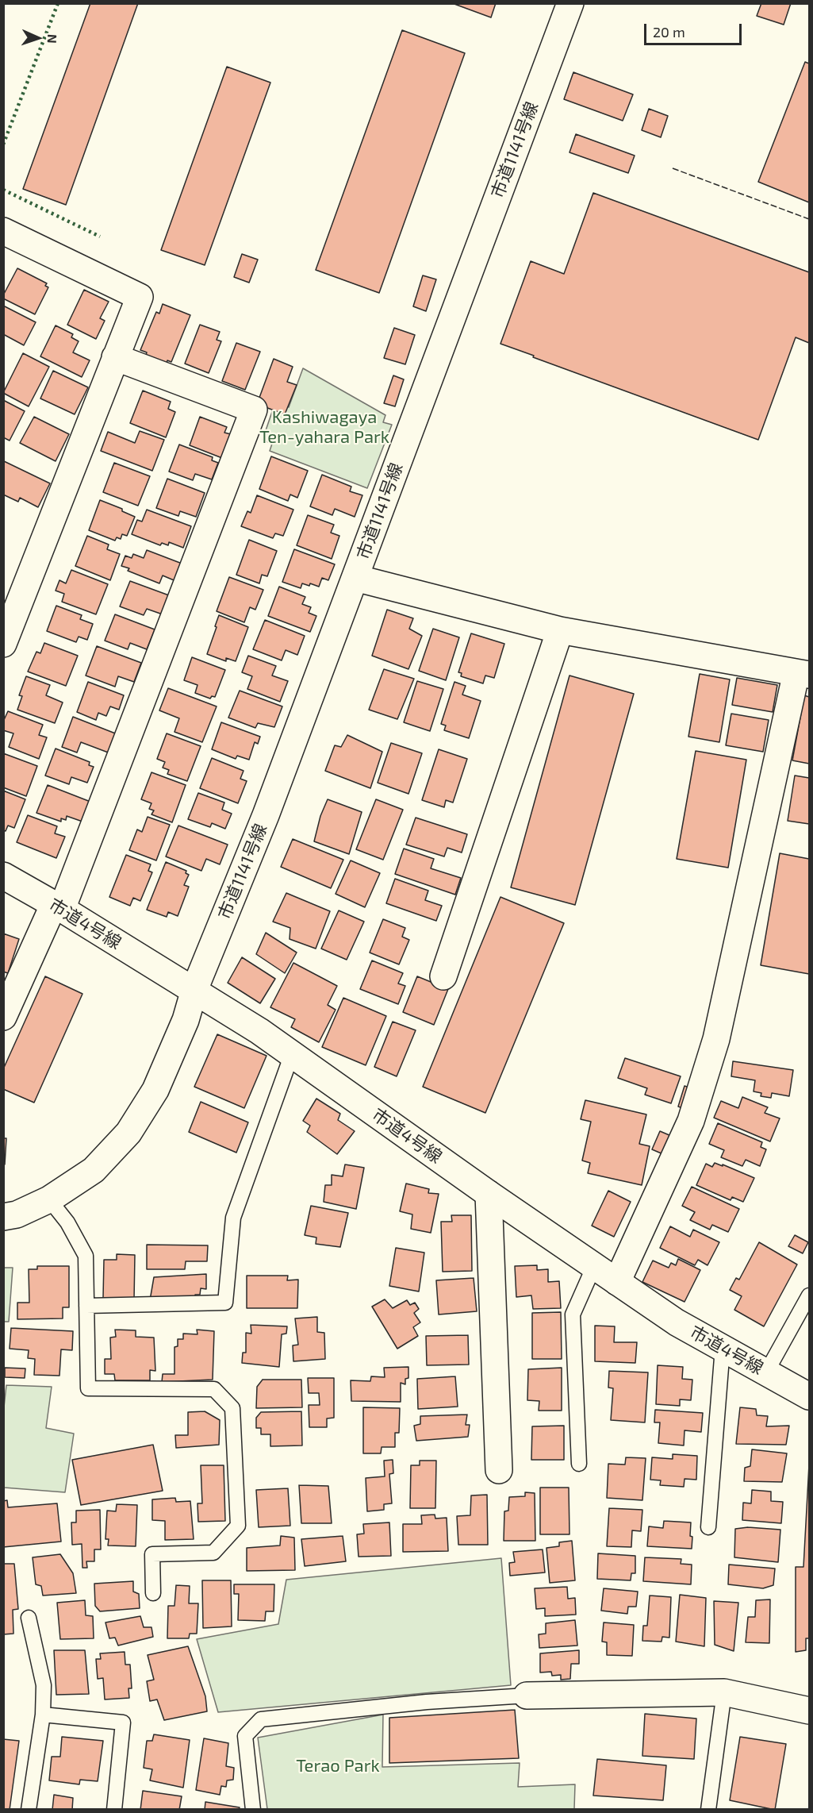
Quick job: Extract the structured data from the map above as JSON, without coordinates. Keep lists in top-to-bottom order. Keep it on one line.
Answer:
{"streets":{"street":["市道1141号線","市道4号線"]},"crossings":[["市道1141号線","市道4号線"]],"parks":["Kashiwagaya Ten-yahara Park","Terao Park"],"scale_bar":"20 m","north":"right"}
